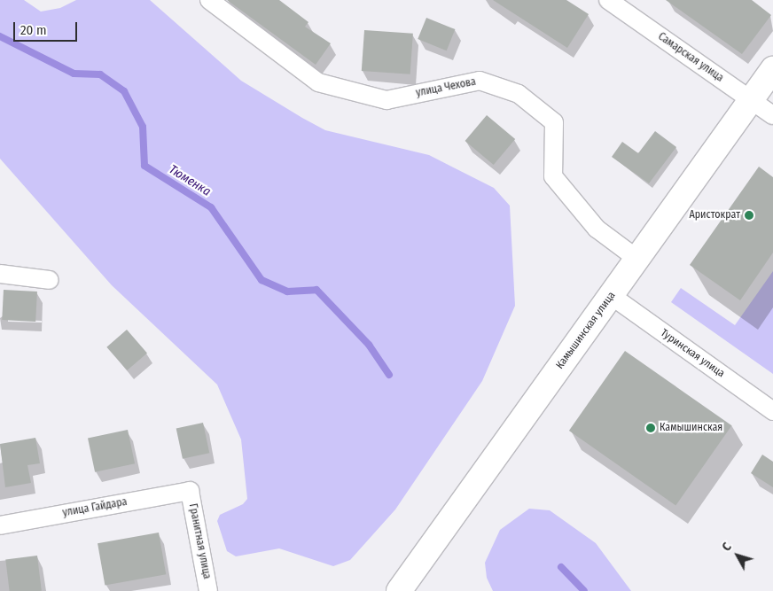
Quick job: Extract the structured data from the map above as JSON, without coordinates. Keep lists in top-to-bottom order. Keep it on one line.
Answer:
{"streets":{"street":["Самарская улица","улица Чехова","Камышинская улица","Туринская улица","улица Гайдара","Гранитная улица"]},"crossings":[["Самарская улица","Камышинская улица"],["улица Чехова","Камышинская улица"],["Камышинская улица","Туринская улица"],["улица Гайдара","Гранитная улица"]],"water":["Тюменка"],"places":["Аристократ","Камышинская"],"scale_bar":"20 m","north":"top left"}
